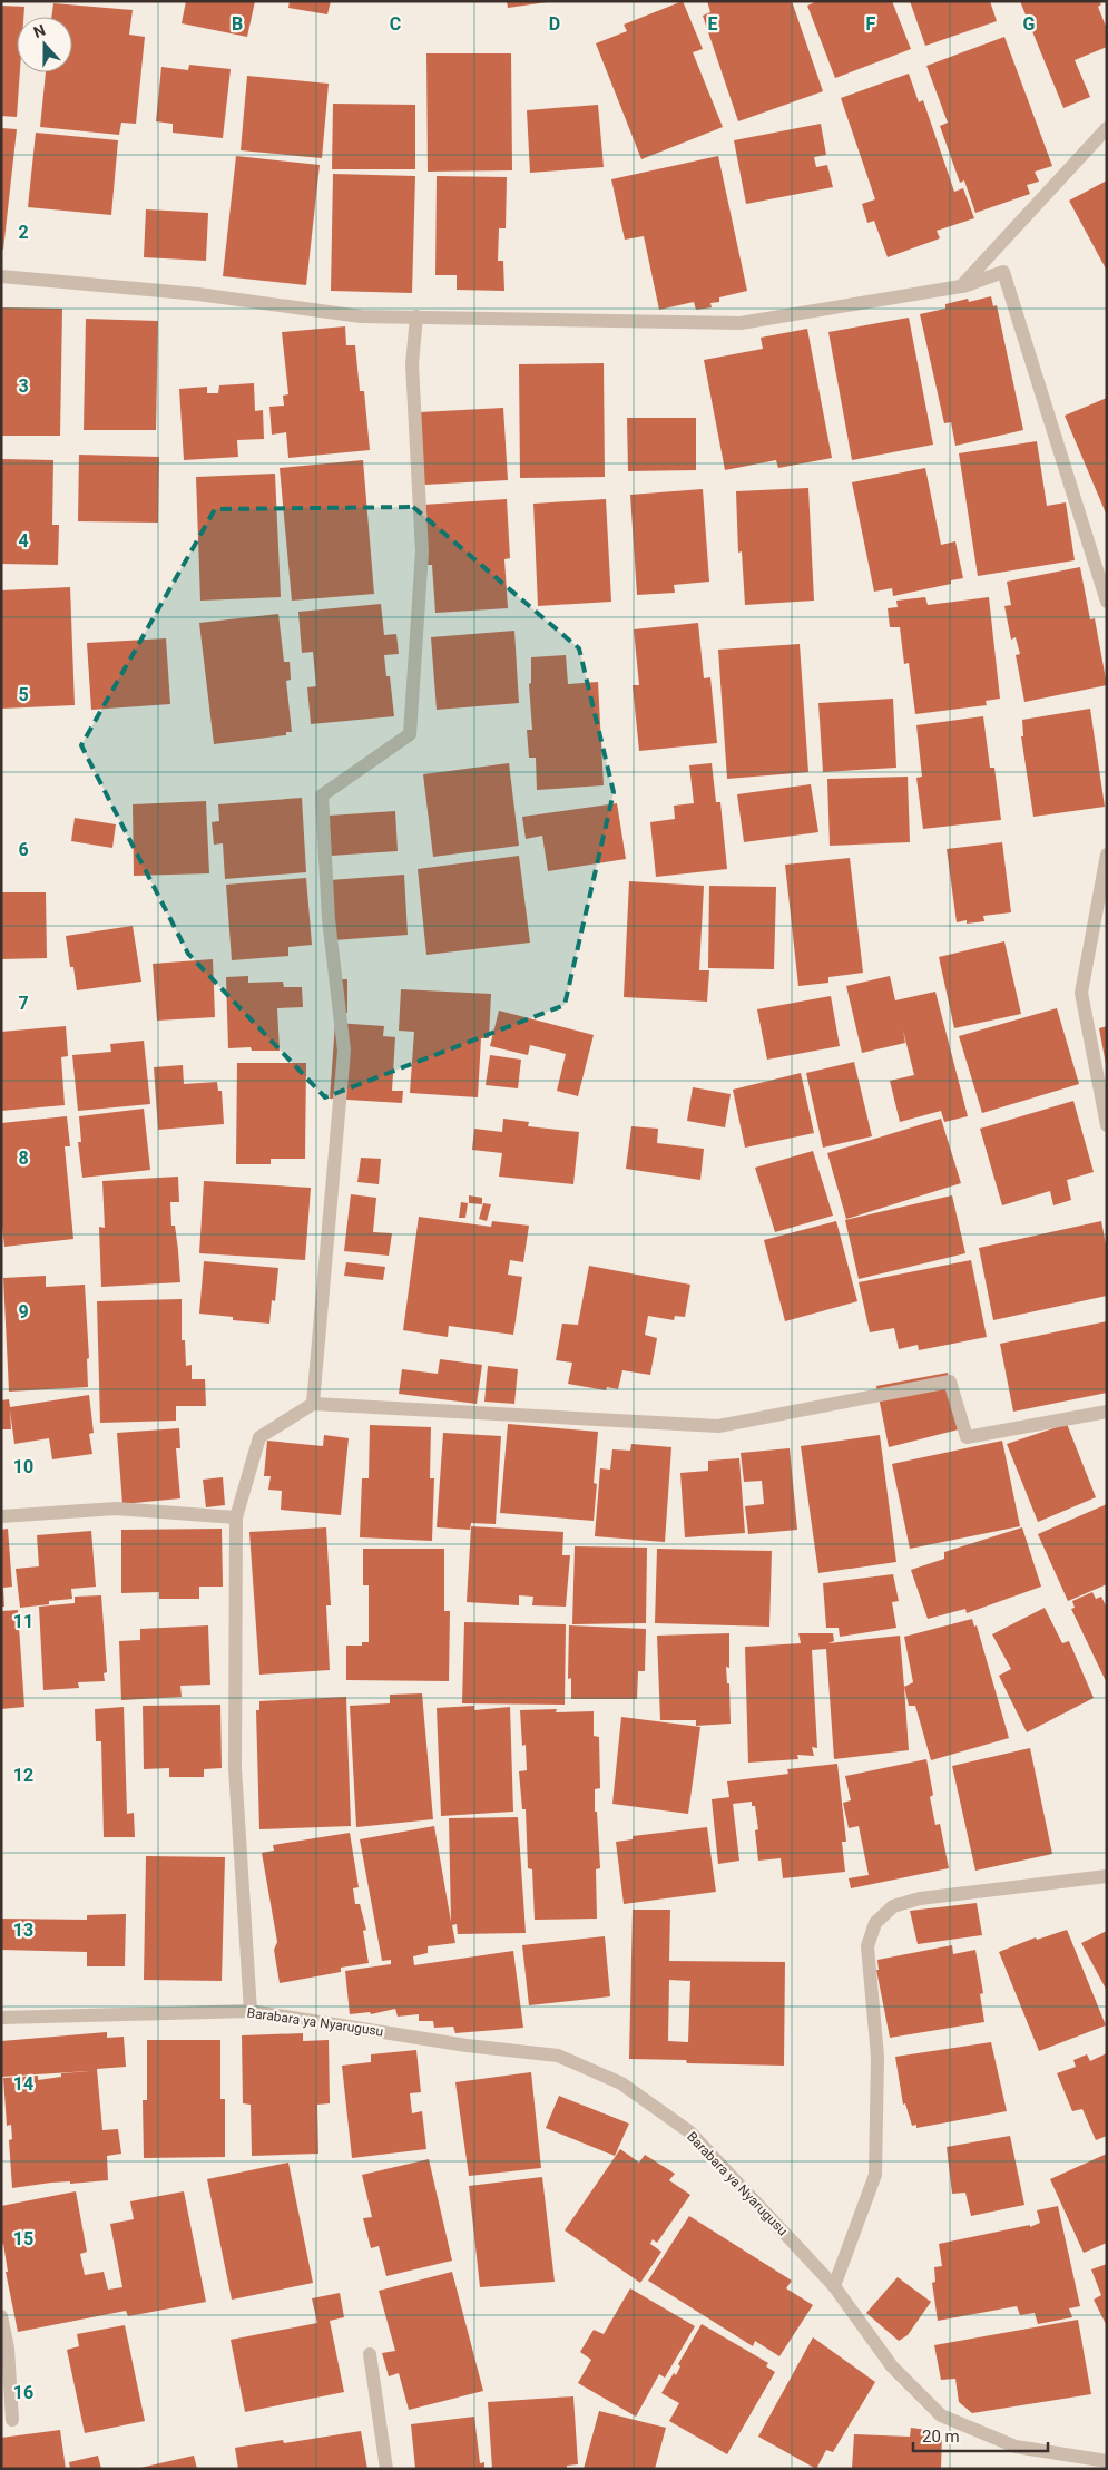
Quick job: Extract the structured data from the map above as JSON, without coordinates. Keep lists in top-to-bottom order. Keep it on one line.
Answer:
{"streets":{"street":["Barabara ya Nyarugusu"]},"scale_bar":"20 m","north":"top","grid":{"columns":["B","C","D","E","F","G"],"rows":["2","3","4","5","6","7","8","9","10","11","12","13","14","15","16"]}}
